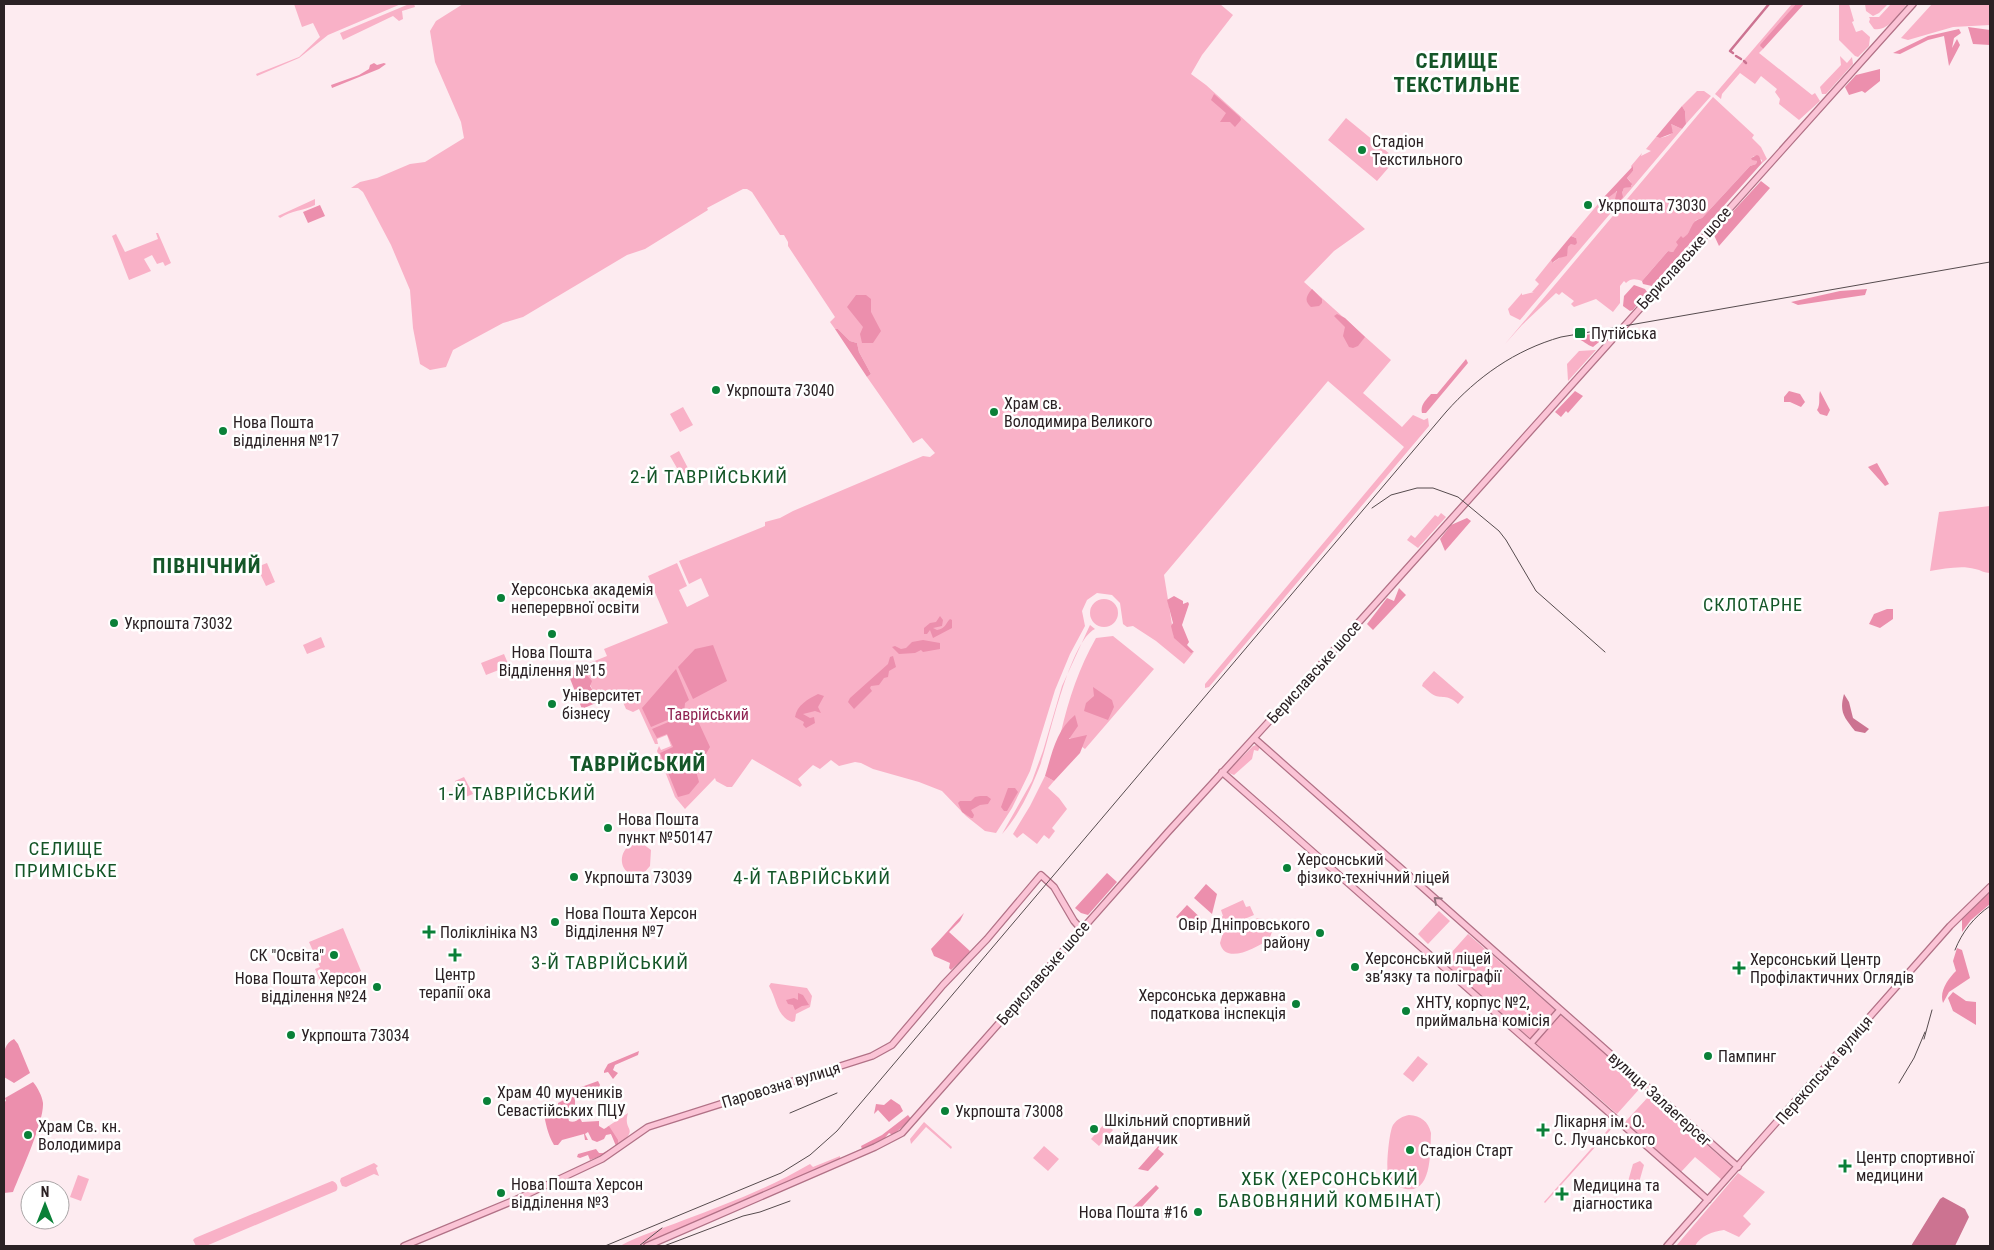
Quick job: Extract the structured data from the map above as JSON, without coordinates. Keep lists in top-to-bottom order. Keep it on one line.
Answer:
{"streets":{"main road":["Бериславське шосе","Перекопська вулиця","Паровозна вулиця","вулиця Залаегерсег"]},"crossings":[["Бериславське шосе","Паровозна вулиця"],["Бериславське шосе","вулиця Залаегерсег"],["Перекопська вулиця","вулиця Залаегерсег"]],"districts":["СЕЛИЩЕ ТЕКСТИЛЬНЕ","2-Й ТАВРІЙСЬКИЙ","ПІВНІЧНИЙ","СКЛОТАРНЕ","ТАВРІЙСЬКИЙ","1-Й ТАВРІЙСЬКИЙ","СЕЛИЩЕ ПРИМІСЬКЕ","4-Й ТАВРІЙСЬКИЙ","3-Й ТАВРІЙСЬКИЙ","ХБК (ХЕРСОНСЬКИЙ БАВОВНЯНИЙ КОМБІНАТ)"],"parks":["Таврійський"],"places":{"other":["Стадіон Текстильного","Укрпошта 73030","Укрпошта 73040","Храм св. Володимира Великого","Нова Пошта відділення №17","Херсонська академія неперервної освіти","Укрпошта 73032","Нова Пошта Відділення №15","Університет бізнесу","Нова Пошта пункт №50147","Херсонський фізико-технічний ліцей","Укрпошта 73039","Нова Пошта Херсон Відділення №7","Овір Дніпровського району","СК \"Освіта\"","Херсонський ліцей зв’язку та поліграфії","Нова Пошта Херсон відділення №24","Херсонська державна податкова інспекція","ХНТУ, корпус №2, приймальна комісія","Укрпошта 73034","Пампинг","Храм 40 мучеників Севастійських ПЦУ","Укрпошта 73008","Шкільний спортивний майданчик","Храм Св. кн. Володимира","Стадіон Старт","Нова Пошта Херсон відділення №3","Нова Пошта #16"],"transit":["Путійська"],"health":["Поліклініка N3","Центр терапії ока","Херсонський Центр Профілактичних Оглядів","Лікарня ім. О. С. Лучанського","Центр спортивної медицини","Медицина та діагностика"]},"north":"top"}
